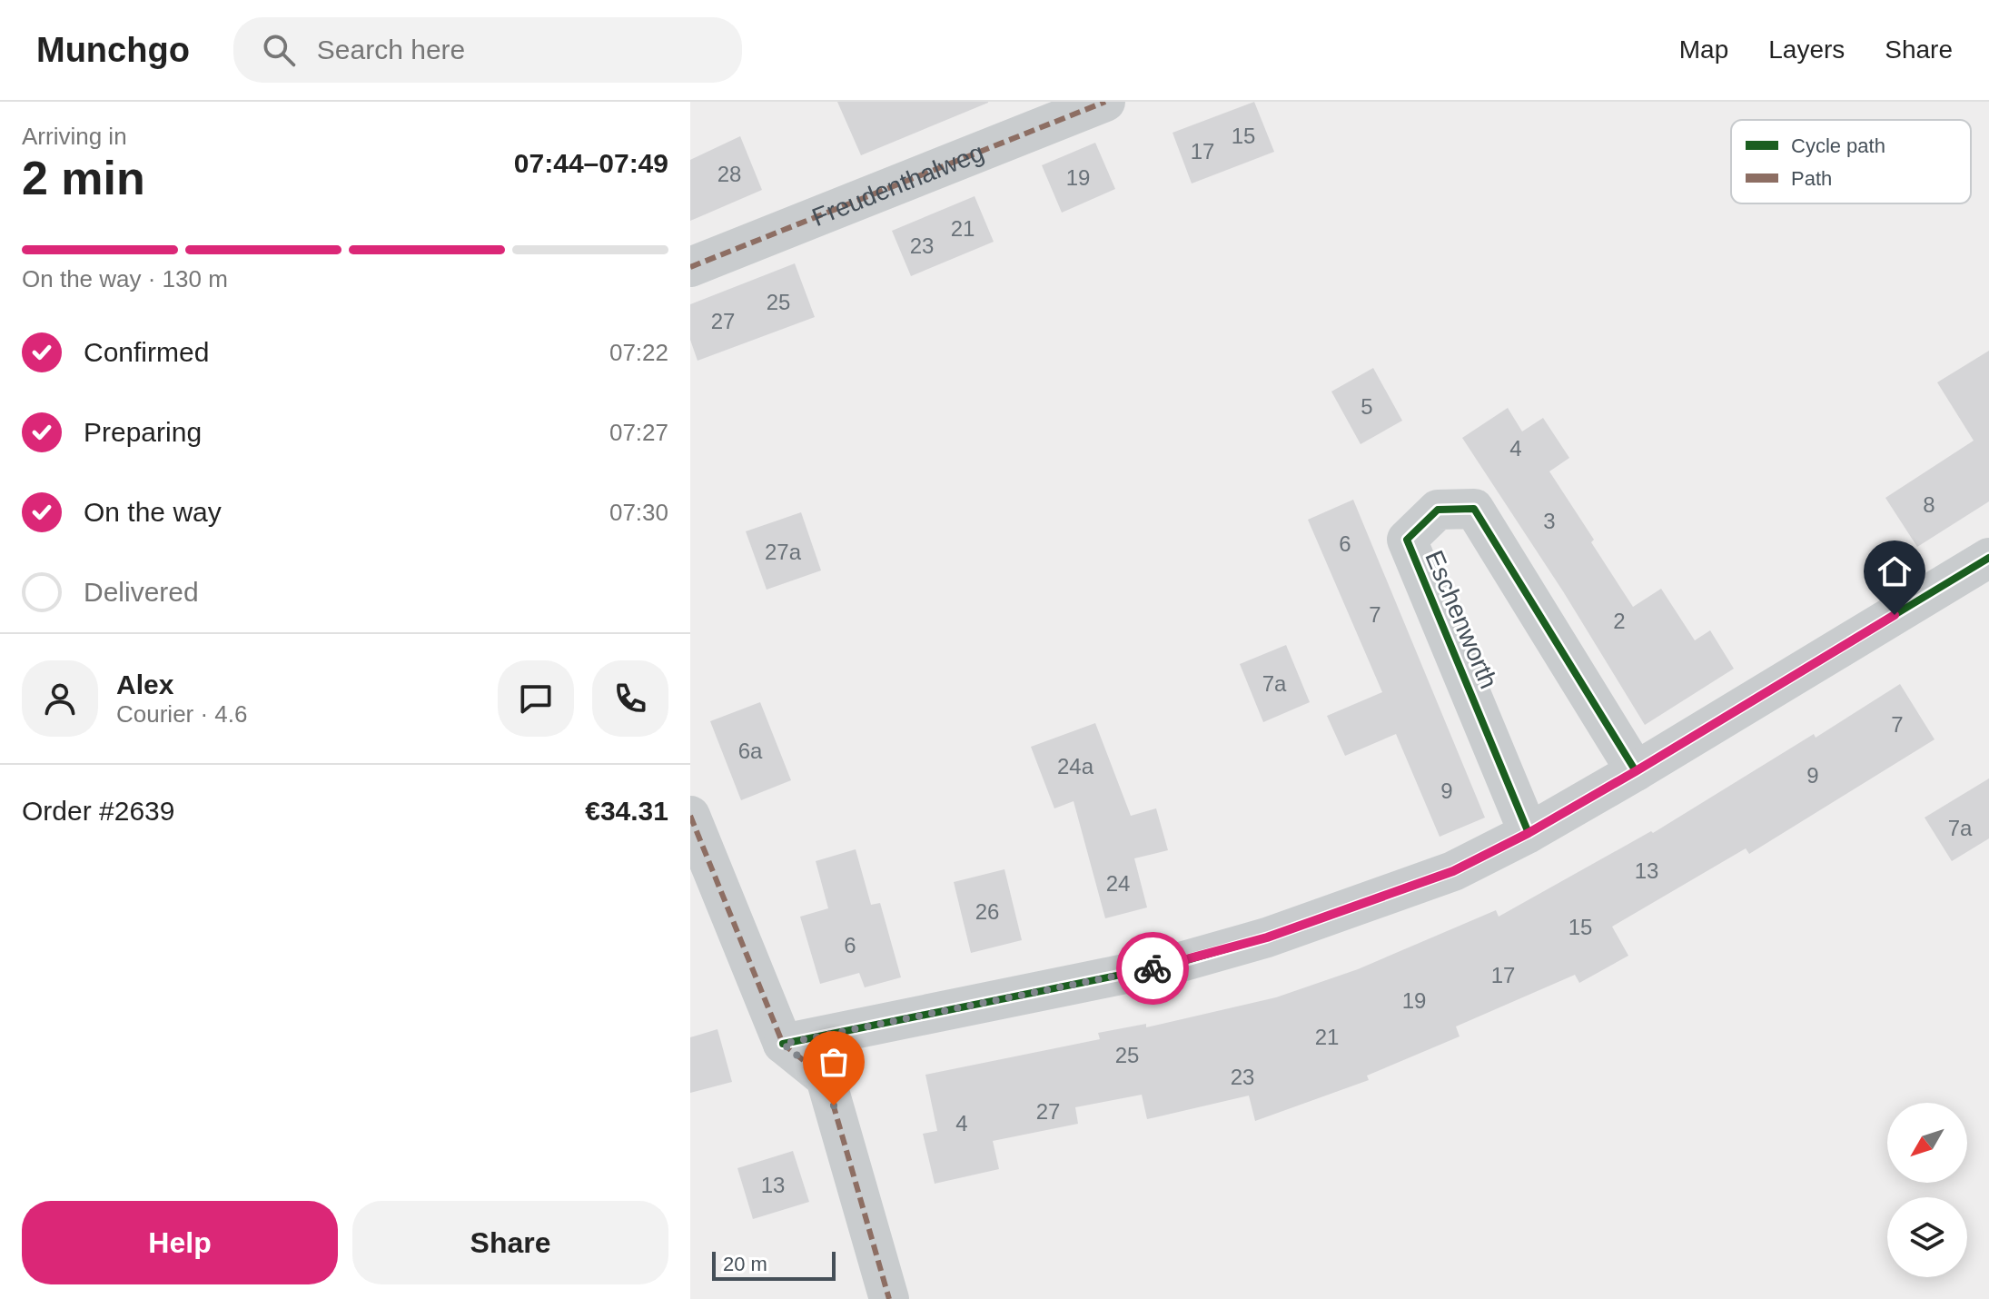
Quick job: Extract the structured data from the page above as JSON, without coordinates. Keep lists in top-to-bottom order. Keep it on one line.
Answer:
{"streets":{"street":["Freudenthalweg","Eschenworth"]},"house_numbers":["15","17","28","19","21","23","25","27","5","4","8","3","6","27a","7","2","7a","7","6a","24a","9","9","7a","13","24","26","15","6","17","19","21","25","23","27","4","13"],"legend":["Cycle path","Path"],"scale_bar":"20 m","north":"bottom left","page":{"header":"Munchgo","search":"Search here","nav":["Map","Layers","Share"],"heading":["2 min","Arriving in","07:44–07:49"],"panel":["Alex","Courier · 4.6","Order #2639","€34.31"],"bar":"On the way · 130 m","list":[["Confirmed","07:22"],["Preparing","07:27"],["On the way","07:30"],"Delivered"],"buttons":["Help","Share"],"scale":"20 m"}}
